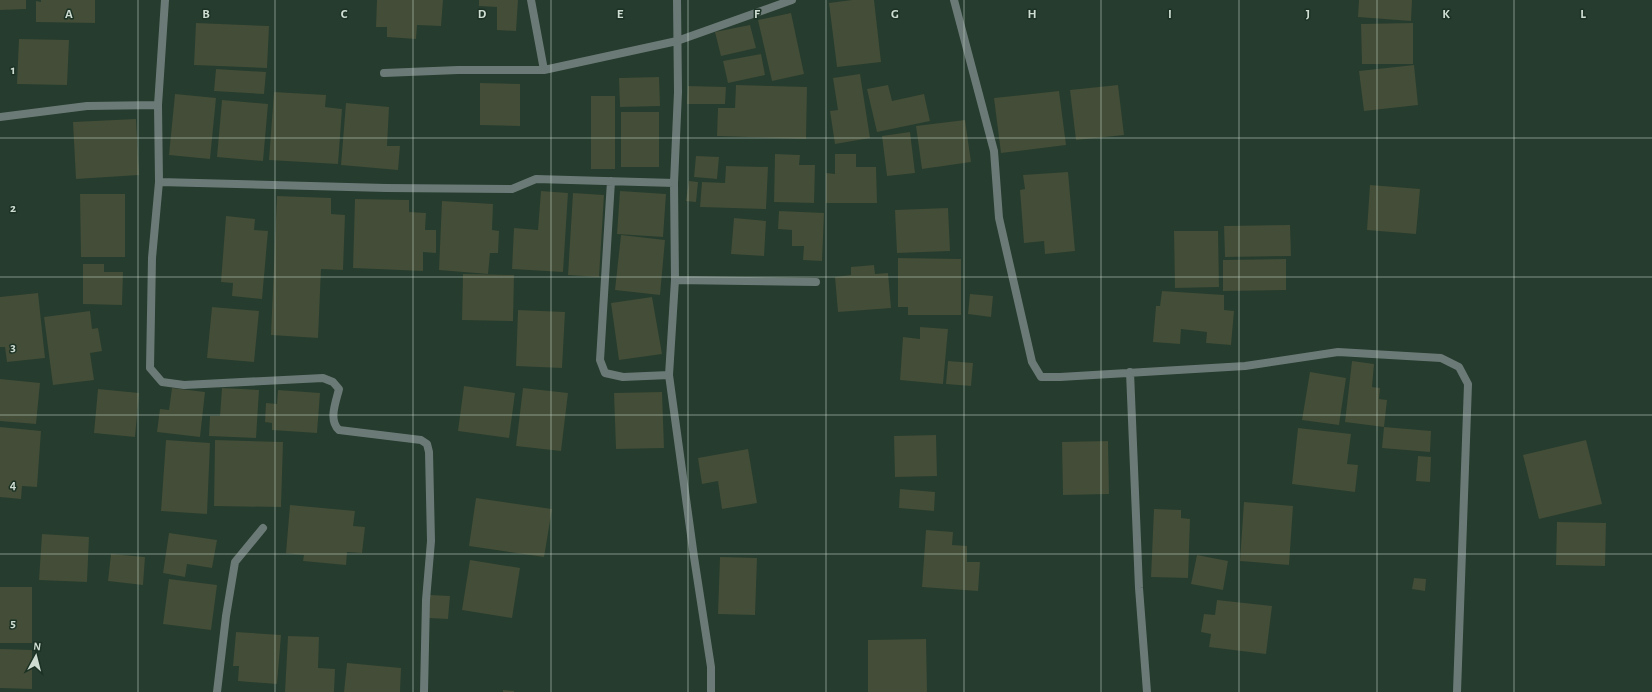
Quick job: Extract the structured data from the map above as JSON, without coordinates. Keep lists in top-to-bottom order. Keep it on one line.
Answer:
{"north":"top","grid":{"columns":["A","B","C","D","E","F","G","H","I","J","K","L"],"rows":["1","2","3","4","5"]}}
